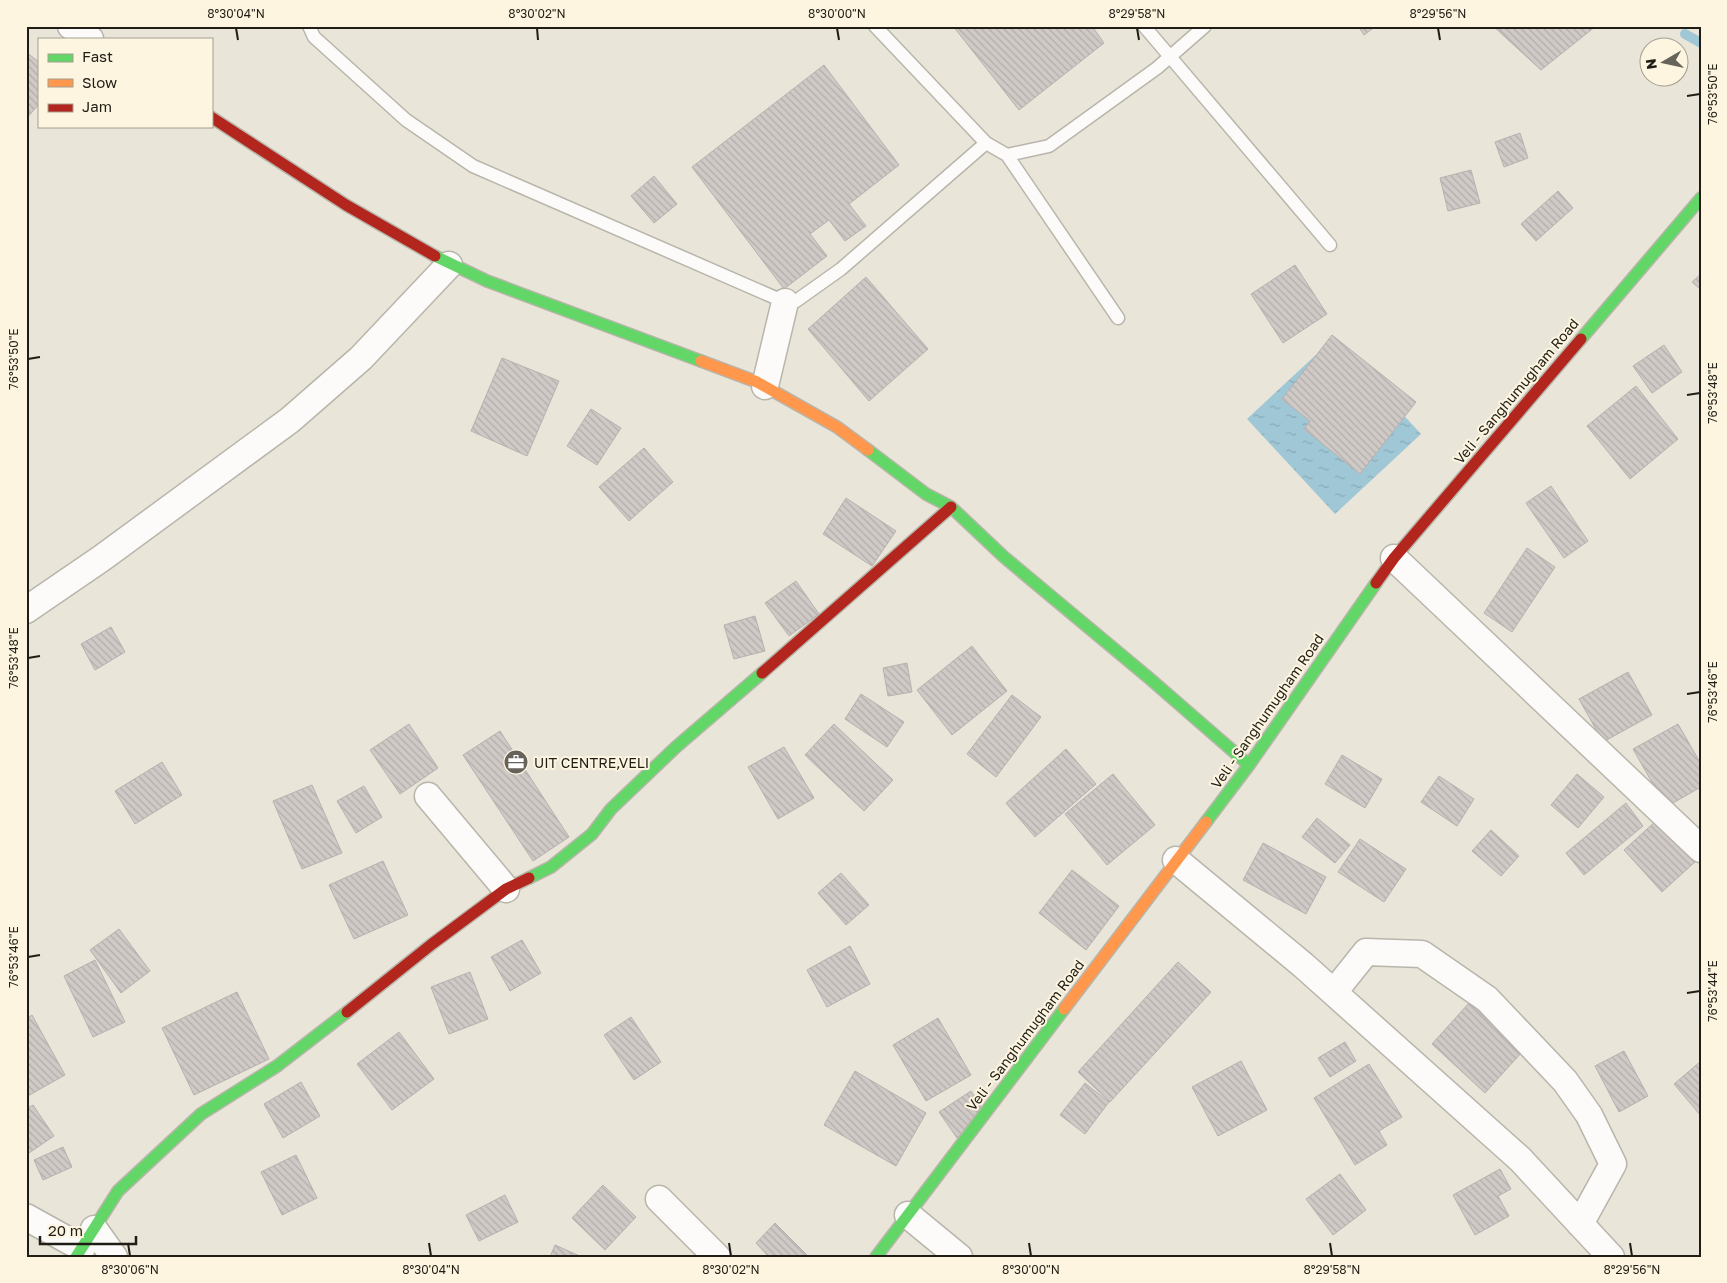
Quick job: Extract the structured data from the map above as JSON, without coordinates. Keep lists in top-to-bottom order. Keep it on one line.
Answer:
{"streets":{"street":["Veli - Sanghumugham Road"]},"places":{"office":["UIT CENTRE,VELI"]},"legend":["Fast","Slow","Jam"],"scale_bar":"20 m","north":"left","coordinates":["8°30'04\"N","8°30'02\"N","8°30'00\"N","8°29'58\"N","8°29'56\"N","76°53'50\"E","76°53'48\"E","76°53'46\"E","76°53'44\"E","8°30'06\"N"]}
